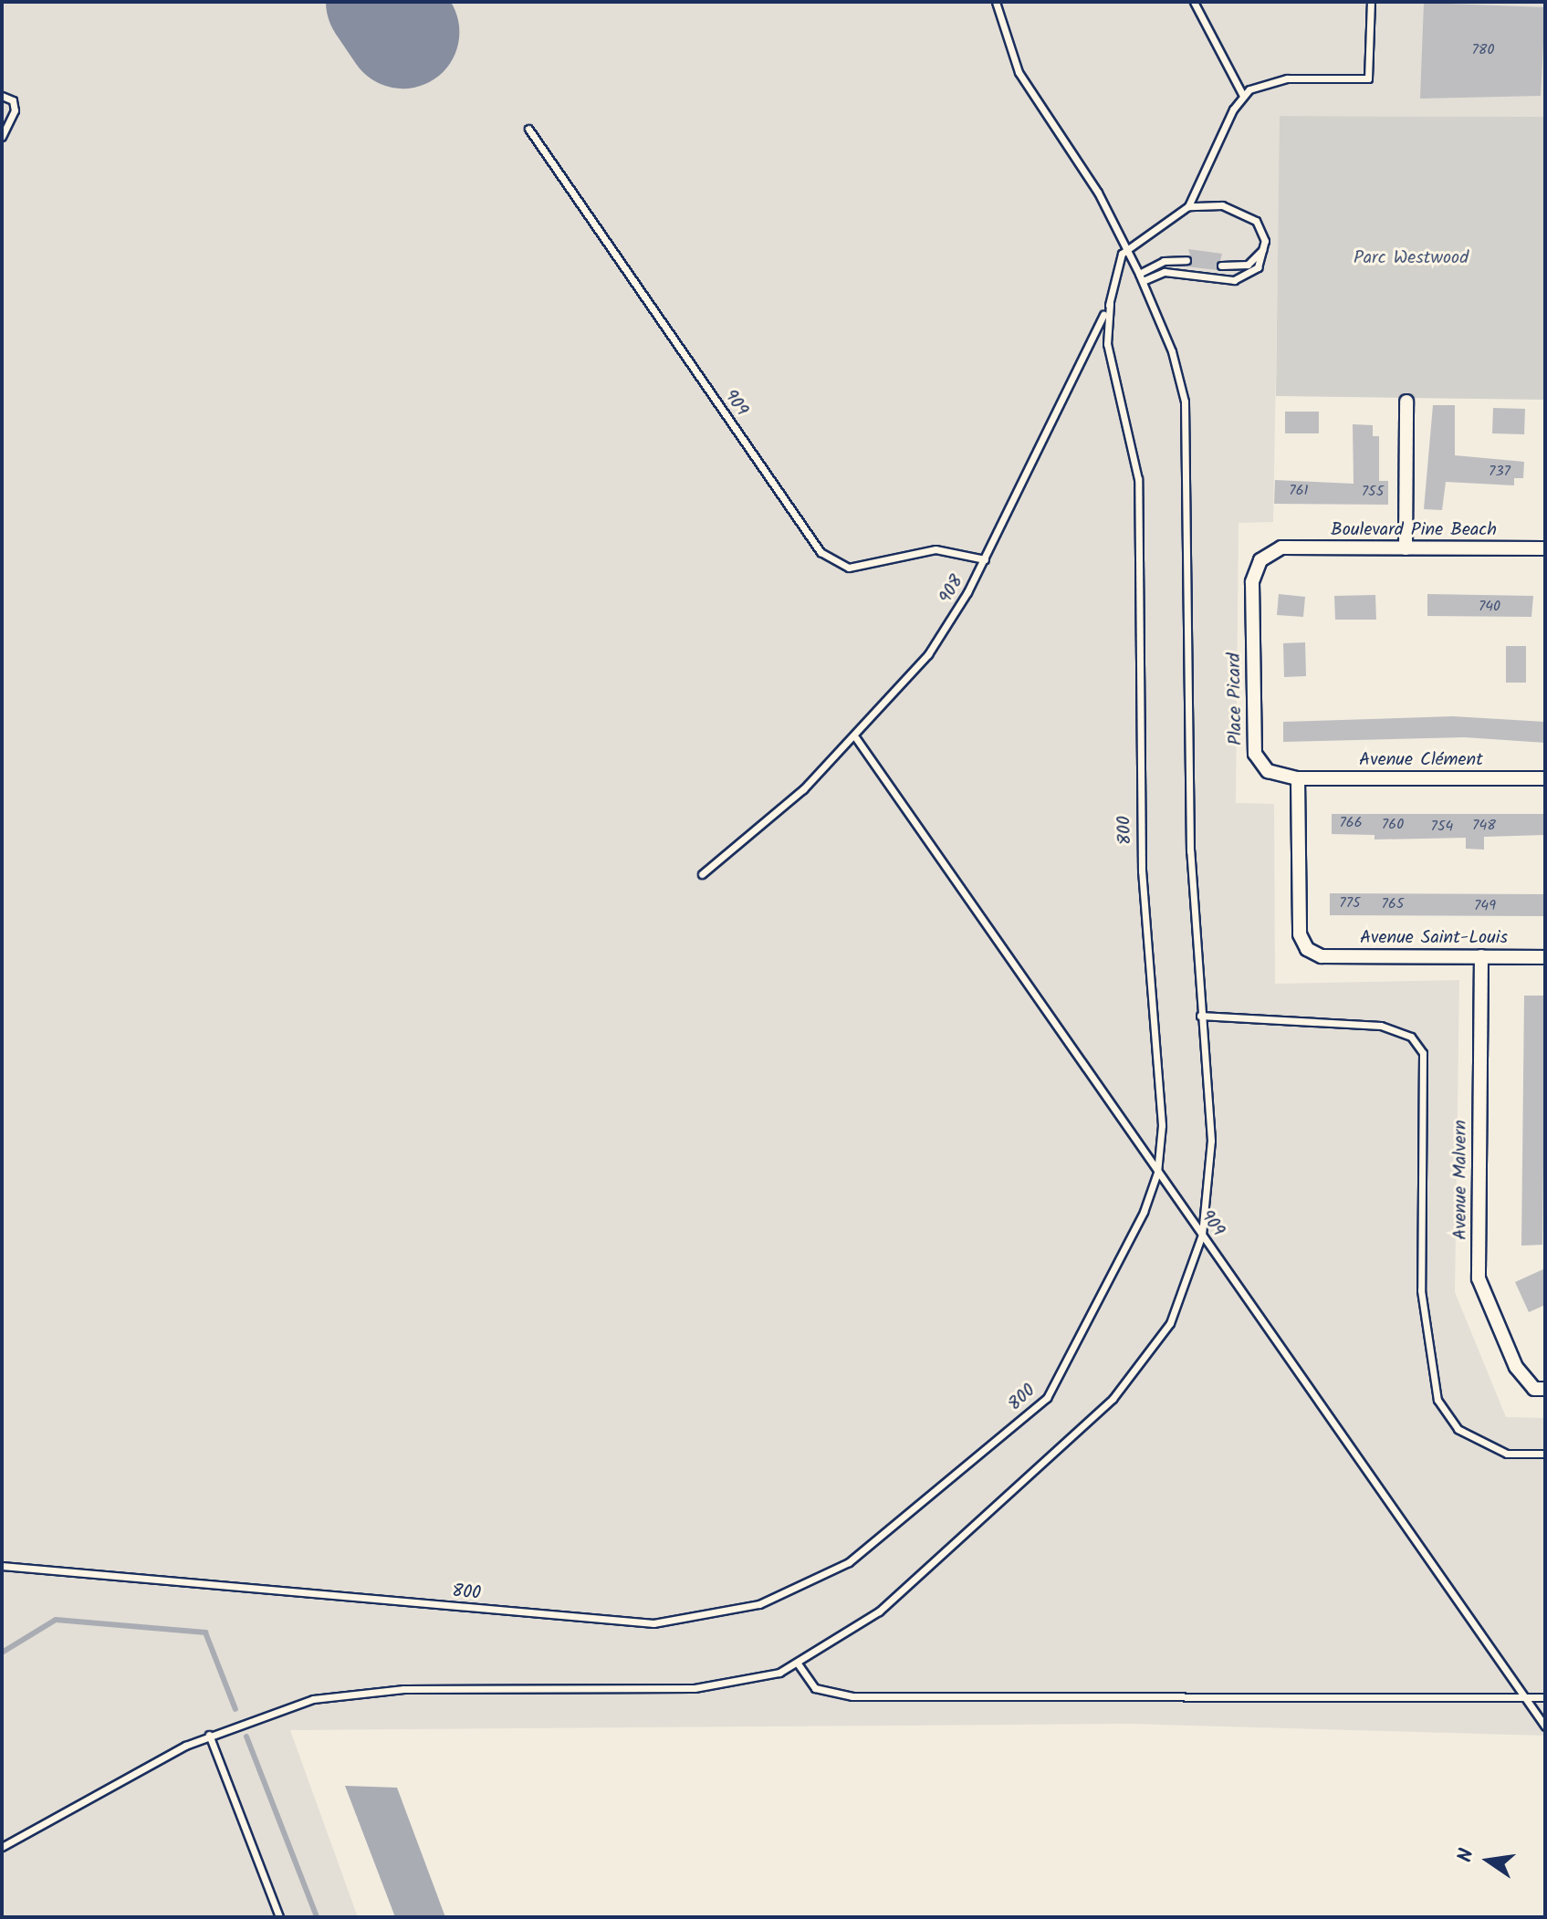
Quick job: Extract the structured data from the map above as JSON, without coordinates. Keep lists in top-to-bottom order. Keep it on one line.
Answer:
{"streets":{"street":["Boulevard Pine Beach","Place Picard","Avenue Clément","Avenue Saint-Louis","Avenue Malvern"],"lane":["909","908","800"]},"crossings":[["909","908"],["909","800"],["Boulevard Pine Beach","Place Picard"],["908","800"],["Place Picard","Avenue Clément"],["Place Picard","Avenue Saint-Louis"],["Avenue Clément","Avenue Saint-Louis"],["Avenue Saint-Louis","Avenue Malvern"]],"parks":["Parc Westwood"],"house_numbers":["780","737","761","755","740","766","760","748","754","775","765","749"],"north":"left"}
